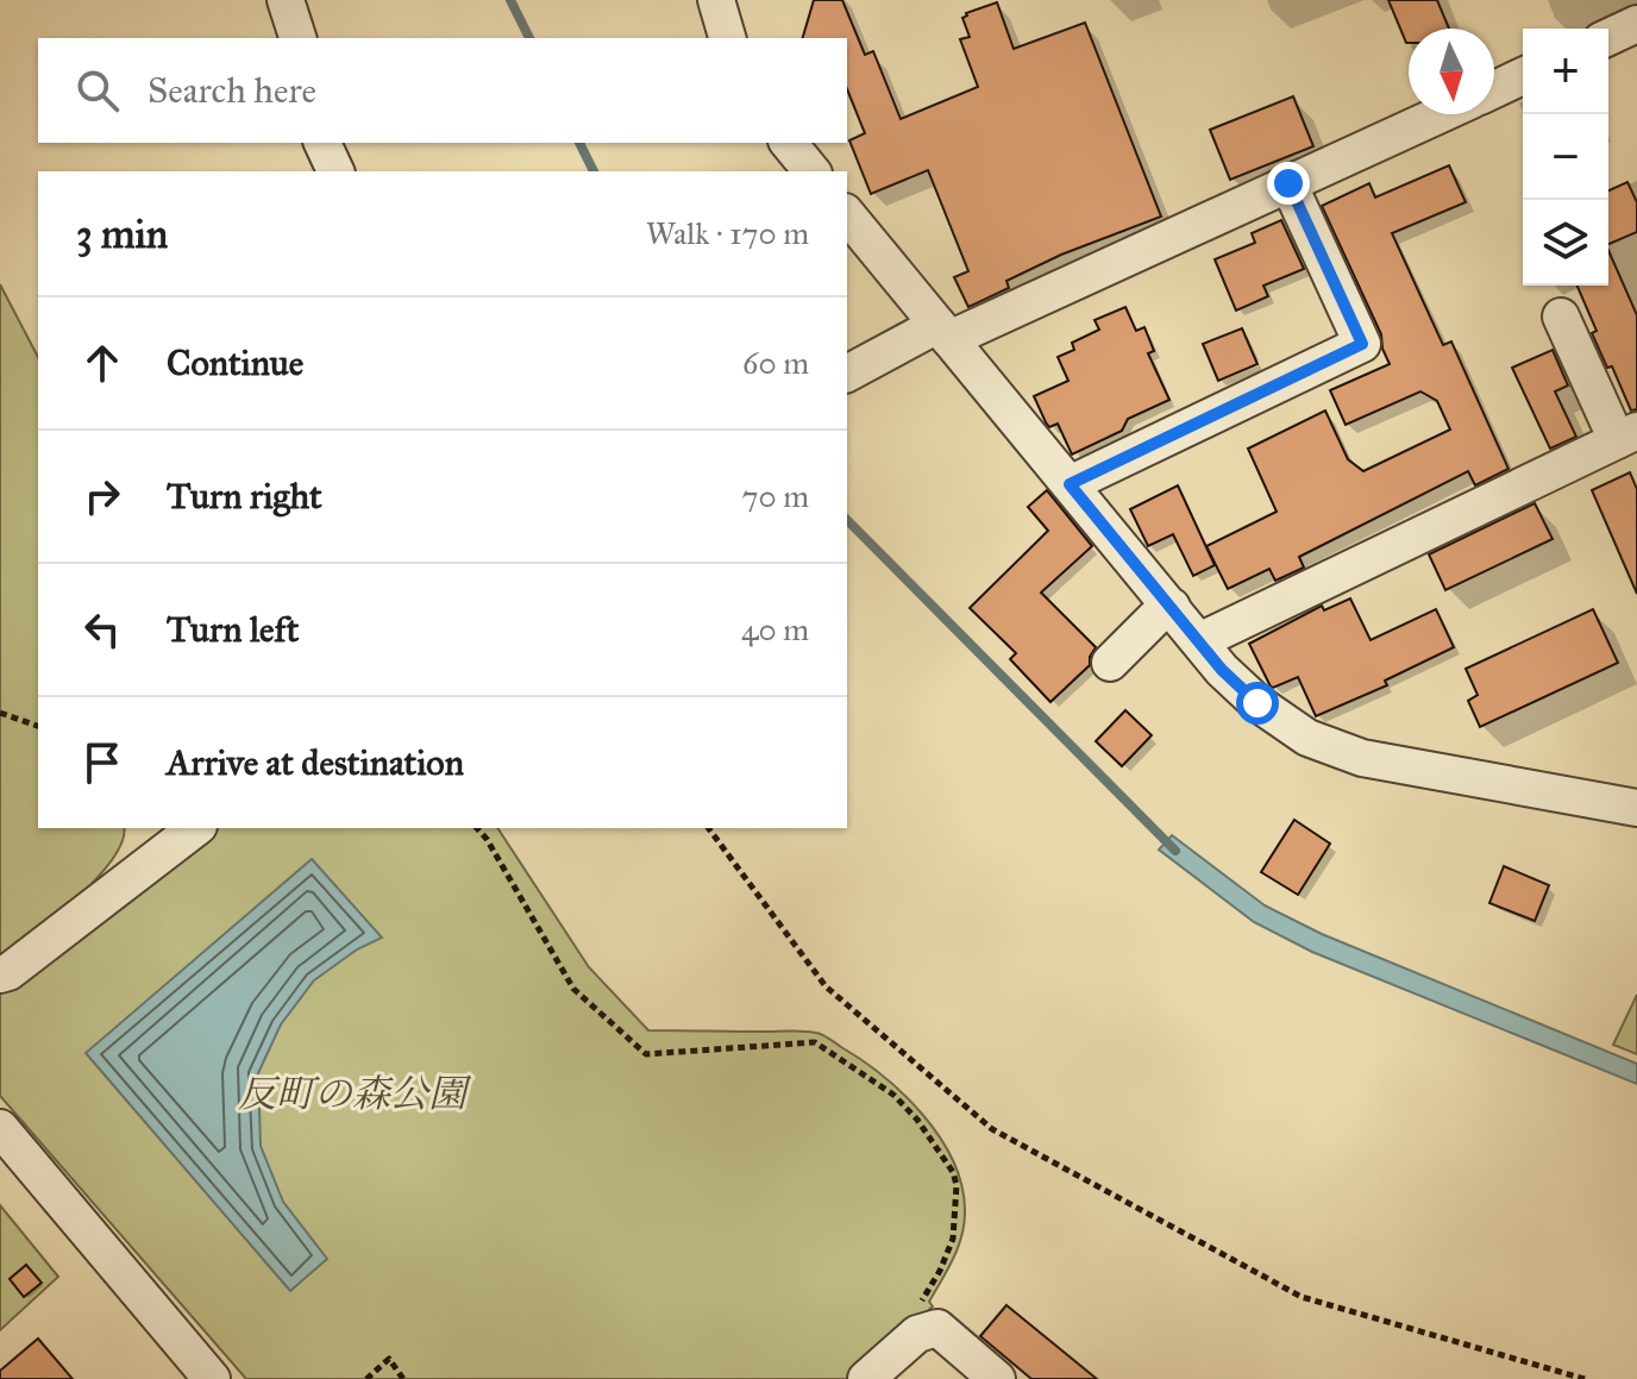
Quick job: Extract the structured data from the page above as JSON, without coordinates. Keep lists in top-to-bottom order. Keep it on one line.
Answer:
{"parks":["反町の森公園"],"north":"bottom","page":{"map_buttons":["+","−"],"search":"Search here","heading":["3 min","Walk · 170 m"],"list":[["Continue","60 m"],["Turn right","70 m"],["Turn left","40 m"],"Arrive at destination"]}}
